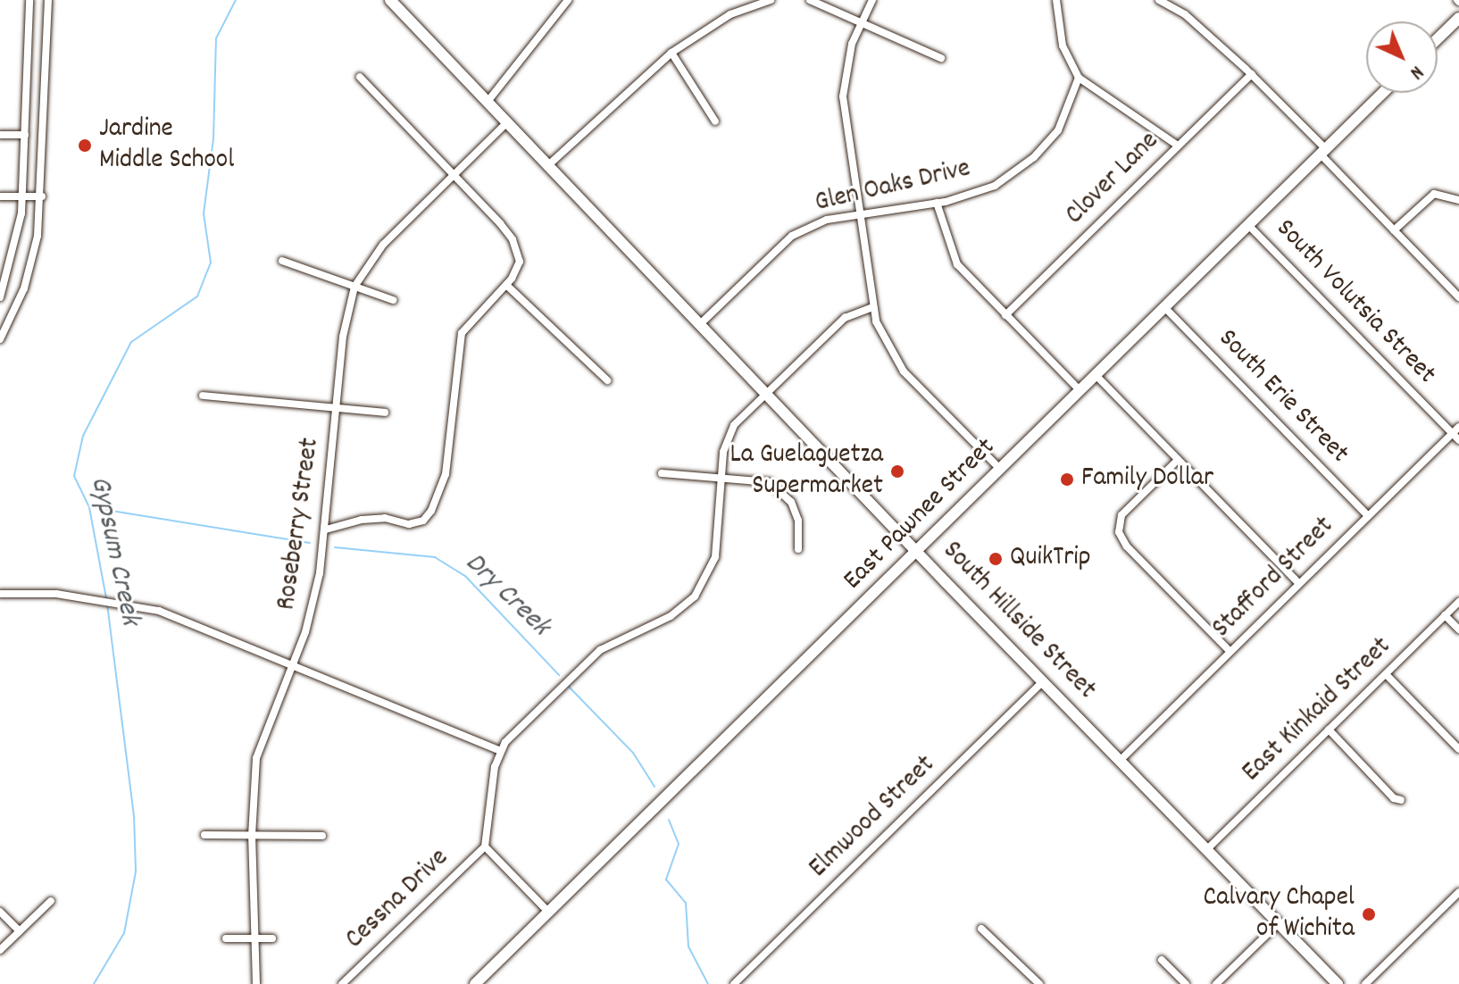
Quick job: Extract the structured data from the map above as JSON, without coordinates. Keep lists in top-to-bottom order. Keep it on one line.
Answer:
{"streets":{"main road":["East Pawnee Street","South Hillside Street"],"street":["Clover Lane","Glen Oaks Drive","South Volutsia Street","South Erie Street","Roseberry Street","Stafford Street","East Kinkaid Street","Elmwood Street","Cessna Drive"]},"crossings":[["Glen Oaks Drive","South Hillside Street"],["South Volutsia Street","East Pawnee Street"],["South Volutsia Street","Stafford Street"],["South Erie Street","East Pawnee Street"],["South Erie Street","Stafford Street"],["East Pawnee Street","South Hillside Street"],["Roseberry Street","South Hillside Street"],["Stafford Street","South Hillside Street"],["South Hillside Street","East Kinkaid Street"],["South Hillside Street","Elmwood Street"]],"water":["Gypsum Creek","Dry Creek"],"places":["Jardine Middle School","La Guelaguetza Supermarket","Family Dollar","QuikTrip","Calvary Chapel of Wichita"],"north":"bottom right"}
